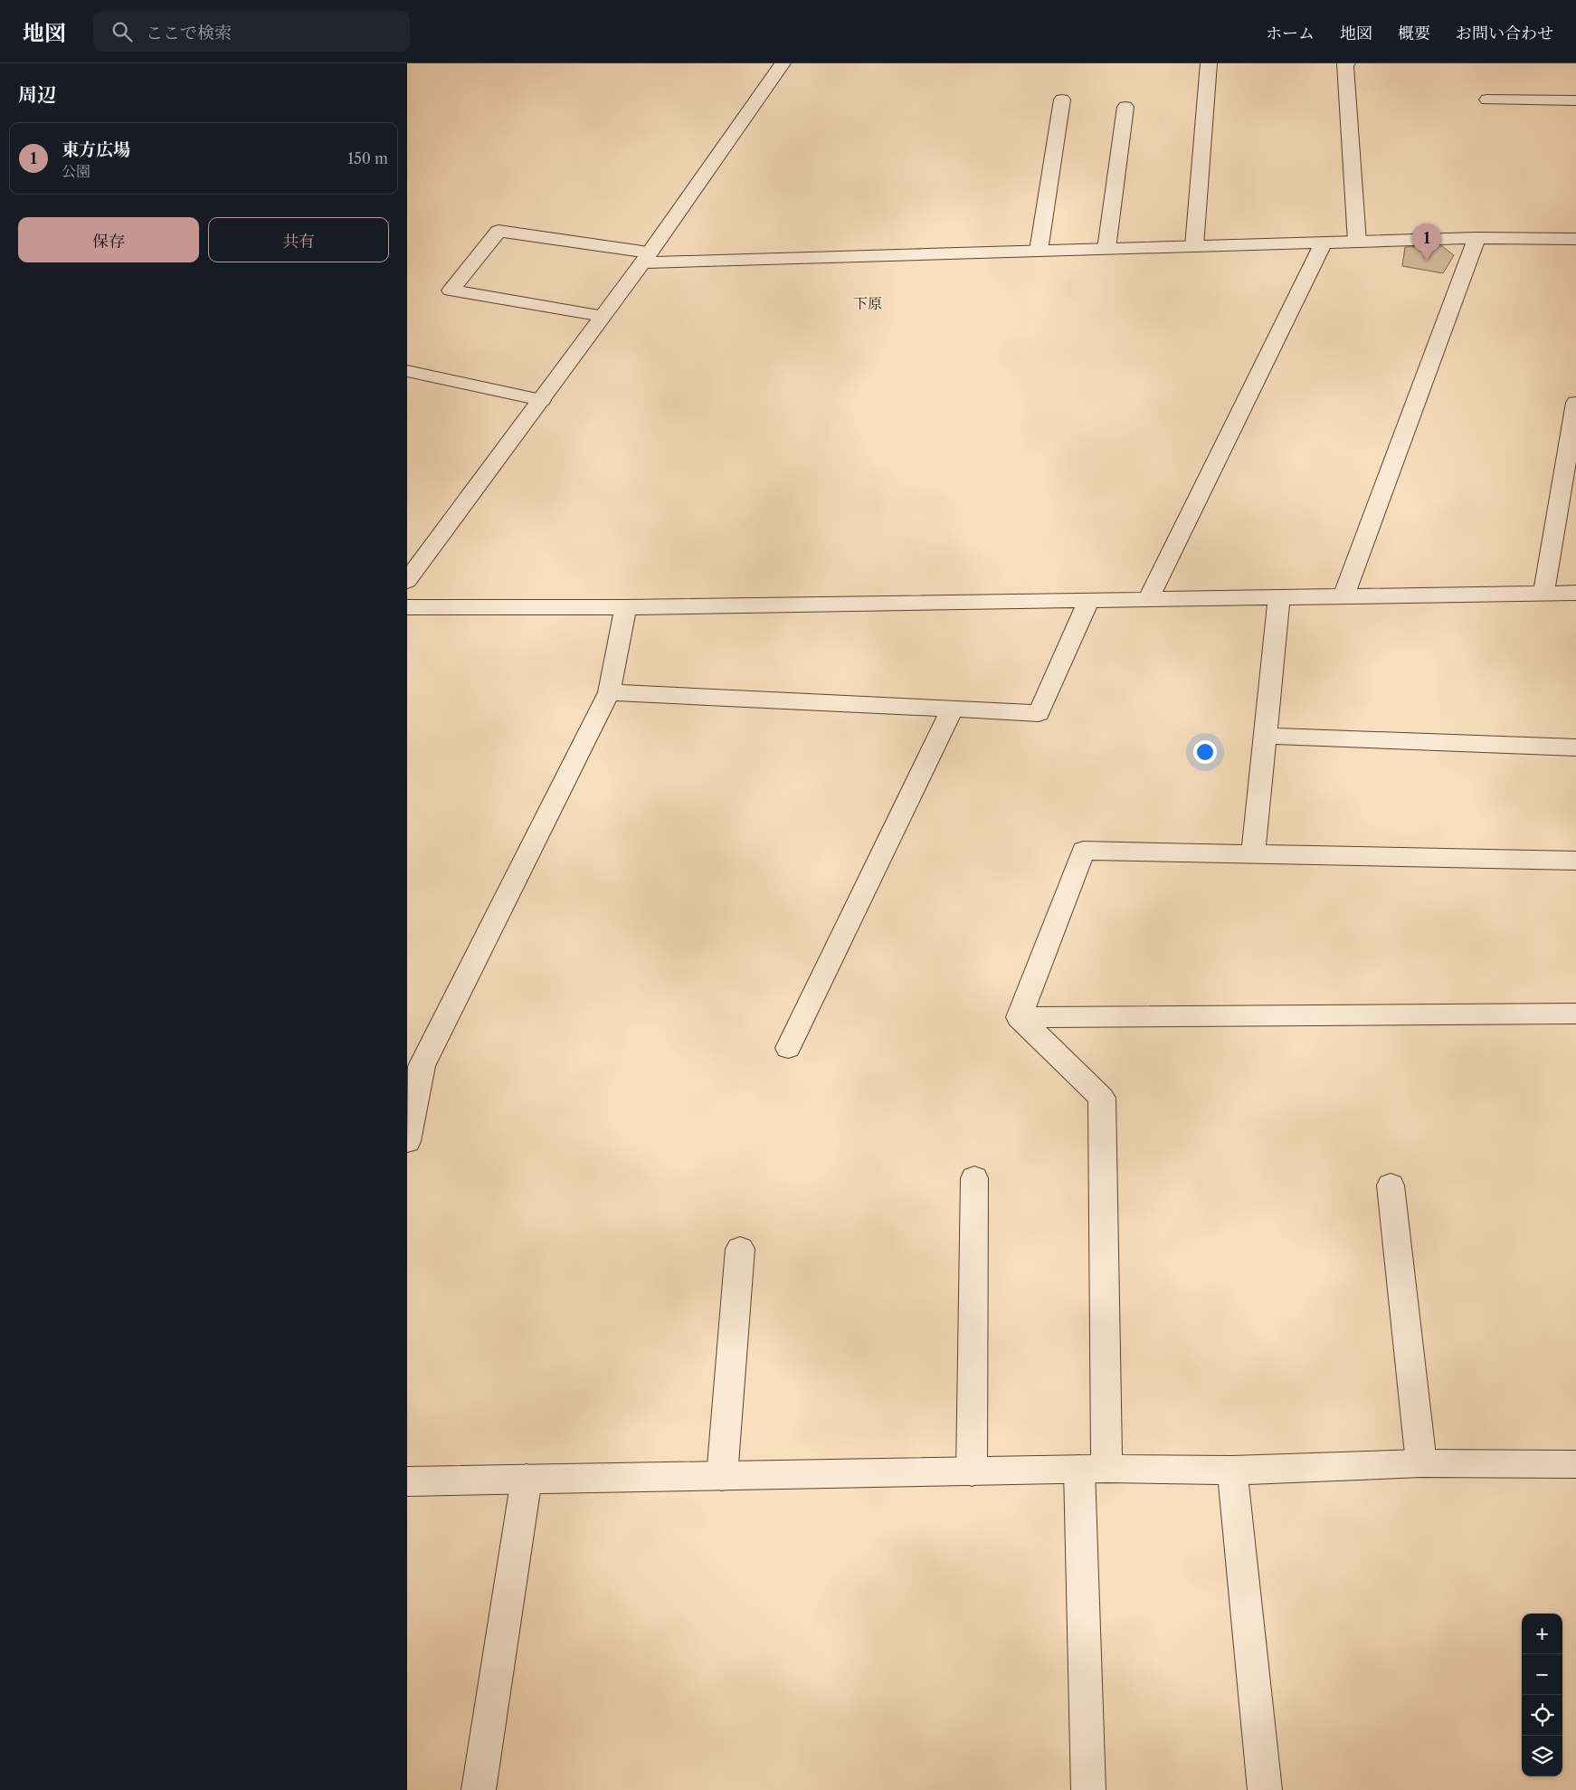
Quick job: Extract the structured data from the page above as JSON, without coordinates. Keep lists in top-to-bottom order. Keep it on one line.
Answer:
{"districts":["下原"],"page":{"header":"地図","search":"ここで検索","nav":["ホーム","地図","概要","お問い合わせ"],"heading":"周辺","list":[{"mark":"1","name":"東方広場","note":"公園","value":"150 m"}],"buttons":["保存","共有"],"pins":"1","map_buttons":["+","−"]}}
